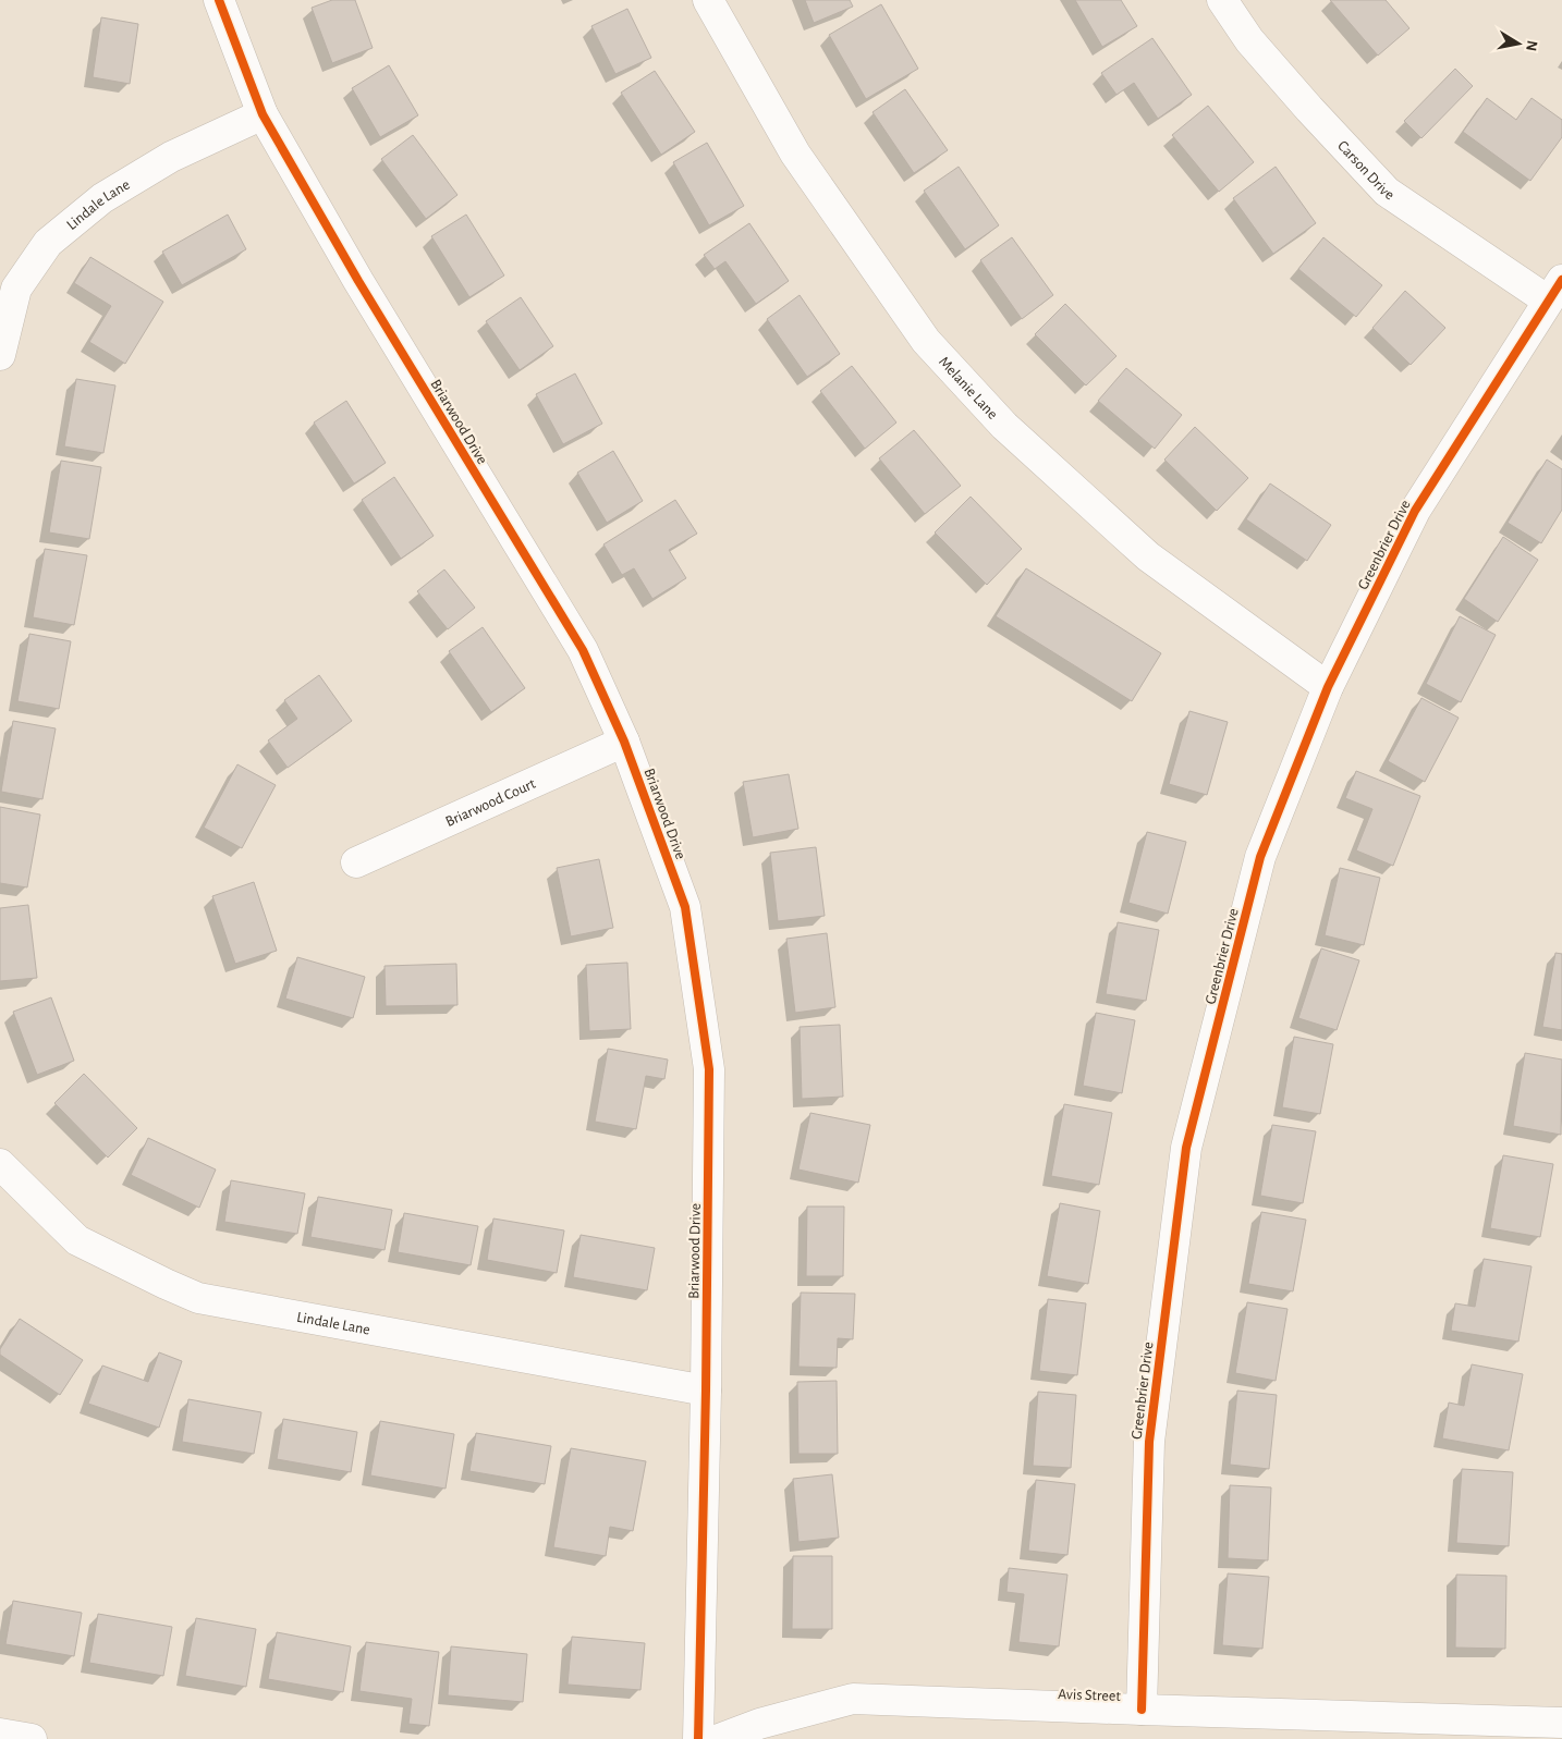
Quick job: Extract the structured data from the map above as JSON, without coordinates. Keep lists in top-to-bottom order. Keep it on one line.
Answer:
{"streets":{"street":["Carson Drive","Lindale Lane","Melanie Lane","Briarwood Drive","Greenbrier Drive","Briarwood Court","Avis Street"]},"crossings":[["Carson Drive","Greenbrier Drive"],["Lindale Lane","Briarwood Drive"],["Melanie Lane","Greenbrier Drive"],["Briarwood Drive","Briarwood Court"],["Greenbrier Drive","Avis Street"]],"north":"right"}
